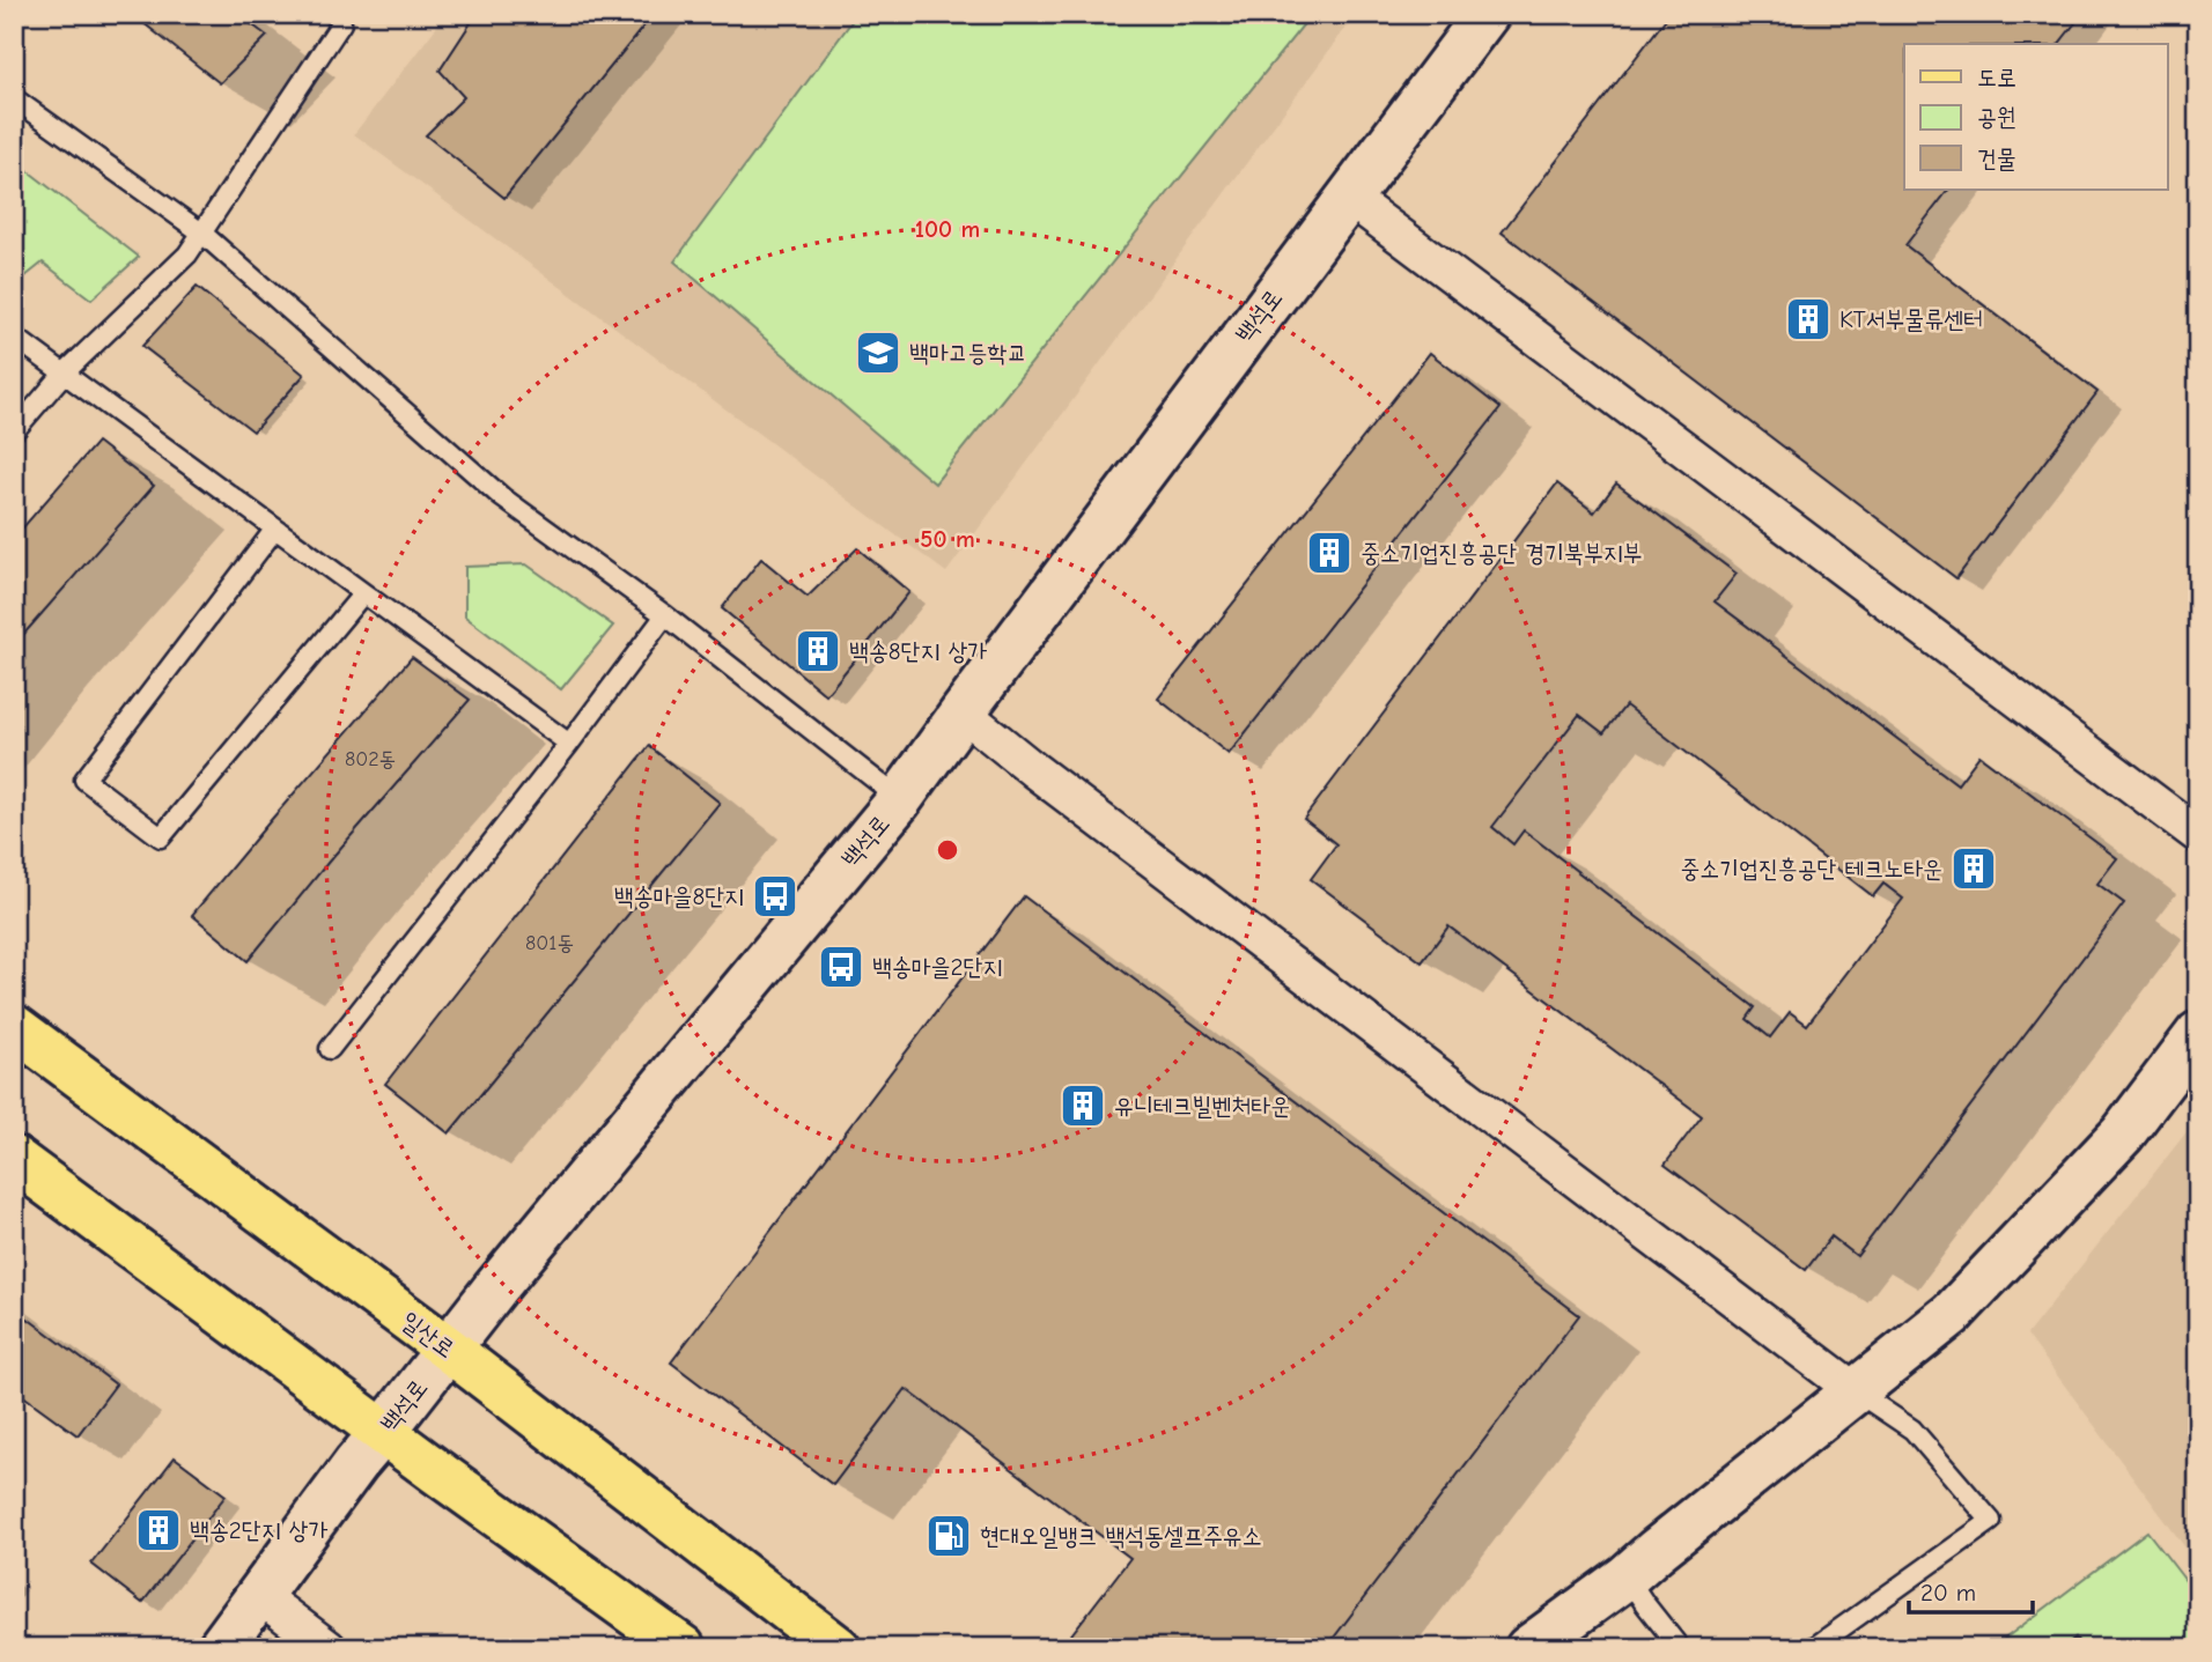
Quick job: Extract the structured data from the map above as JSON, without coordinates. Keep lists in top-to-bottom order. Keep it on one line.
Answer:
{"streets":{"main road":["백석로","일산로"]},"crossings":[["백석로","일산로"]],"places":{"building":["KT서부물류센터","중소기업진흥공단 경기북부지부","백송8단지 상가","중소기업진흥공단 테크노타운","유니테크빌벤처타운","백송2단지 상가"],"school or university":["백마고등학교"],"bus stop":["백송마을8단지","백송마을2단지"],"fuel station":["현대오일뱅크 백석동셀프주유소"]},"house_numbers":["802동","801동"],"legend":["도로","공원","건물"],"scale_bar":"20 m","rings":["100 m","50 m"]}
